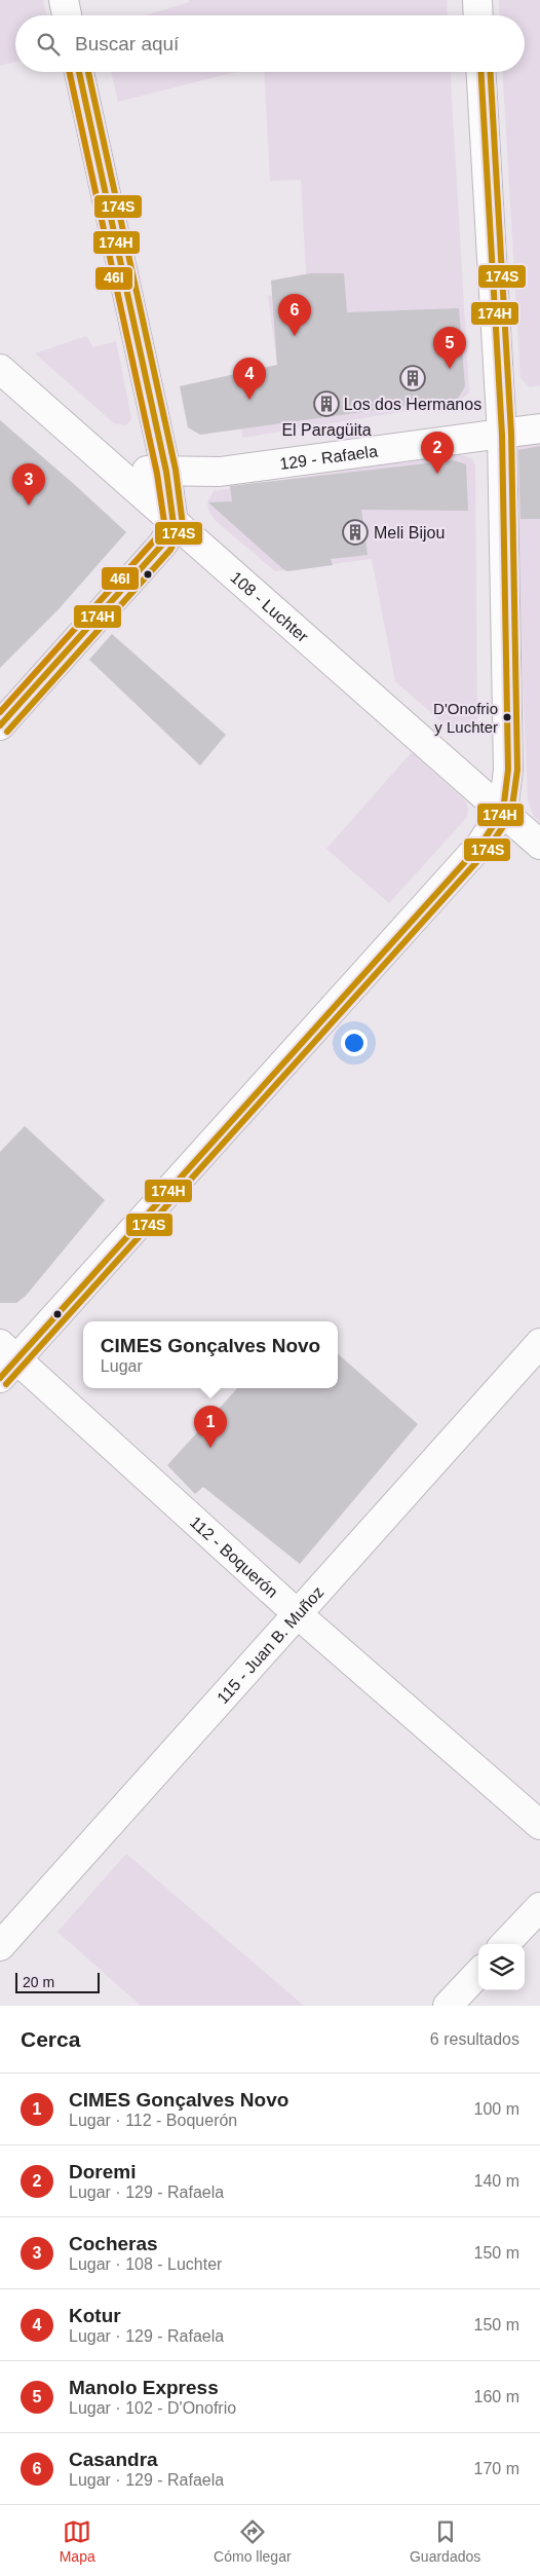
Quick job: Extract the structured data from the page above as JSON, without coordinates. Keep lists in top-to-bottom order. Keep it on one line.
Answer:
{"streets":{"street":["129 - Rafaela","108 - Luchter","112 - Boquerón","115 - Juan B. Muñoz"]},"crossings":[["129 - Rafaela","108 - Luchter"],["112 - Boquerón","115 - Juan B. Muñoz"]],"places":{"building":["Los dos Hermanos","El Paragüita","Meli Bijou"],"other":["D'Onofrio y Luchter"]},"lines":["transit line 174H","transit line 174S","transit line 46I"],"scale_bar":"20 m","page":{"search":"Buscar aquí","pins":["6","5","4","2","3","1"],"popup":["CIMES Gonçalves Novo","Lugar"],"scale":"20 m","heading":["Cerca","6 resultados"],"list":[{"mark":"1","name":"CIMES Gonçalves Novo","note":"Lugar · 112 - Boquerón","value":"100 m"},{"mark":"2","name":"Doremi","note":"Lugar · 129 - Rafaela","value":"140 m"},{"mark":"3","name":"Cocheras","note":"Lugar · 108 - Luchter","value":"150 m"},{"mark":"4","name":"Kotur","note":"Lugar · 129 - Rafaela","value":"150 m"},{"mark":"5","name":"Manolo Express","note":"Lugar · 102 - D'Onofrio","value":"160 m"},{"mark":"6","name":"Casandra","note":"Lugar · 129 - Rafaela","value":"170 m"}],"nav":["Mapa","Cómo llegar","Guardados"]}}
